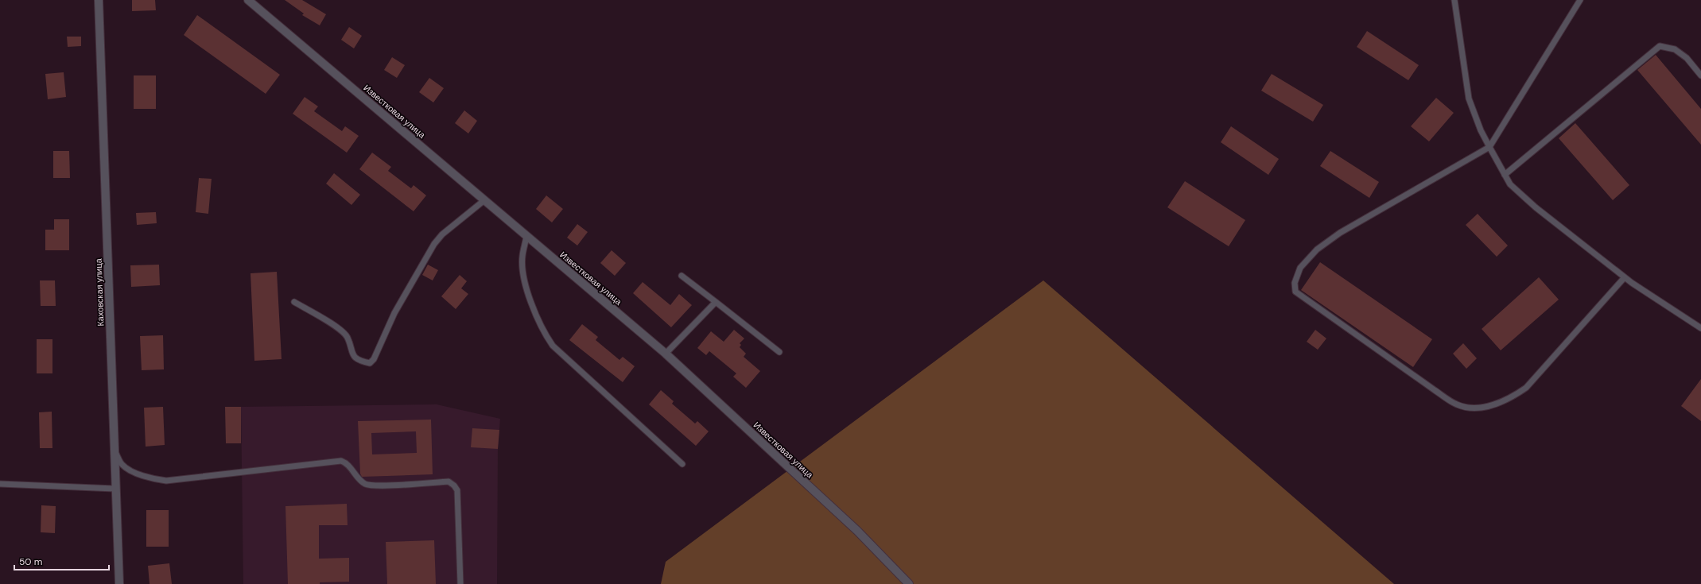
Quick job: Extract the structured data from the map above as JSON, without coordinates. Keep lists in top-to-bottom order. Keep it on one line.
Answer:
{"streets":{"street":["Известковая улица","Каховская улица"]},"scale_bar":"50 m"}
